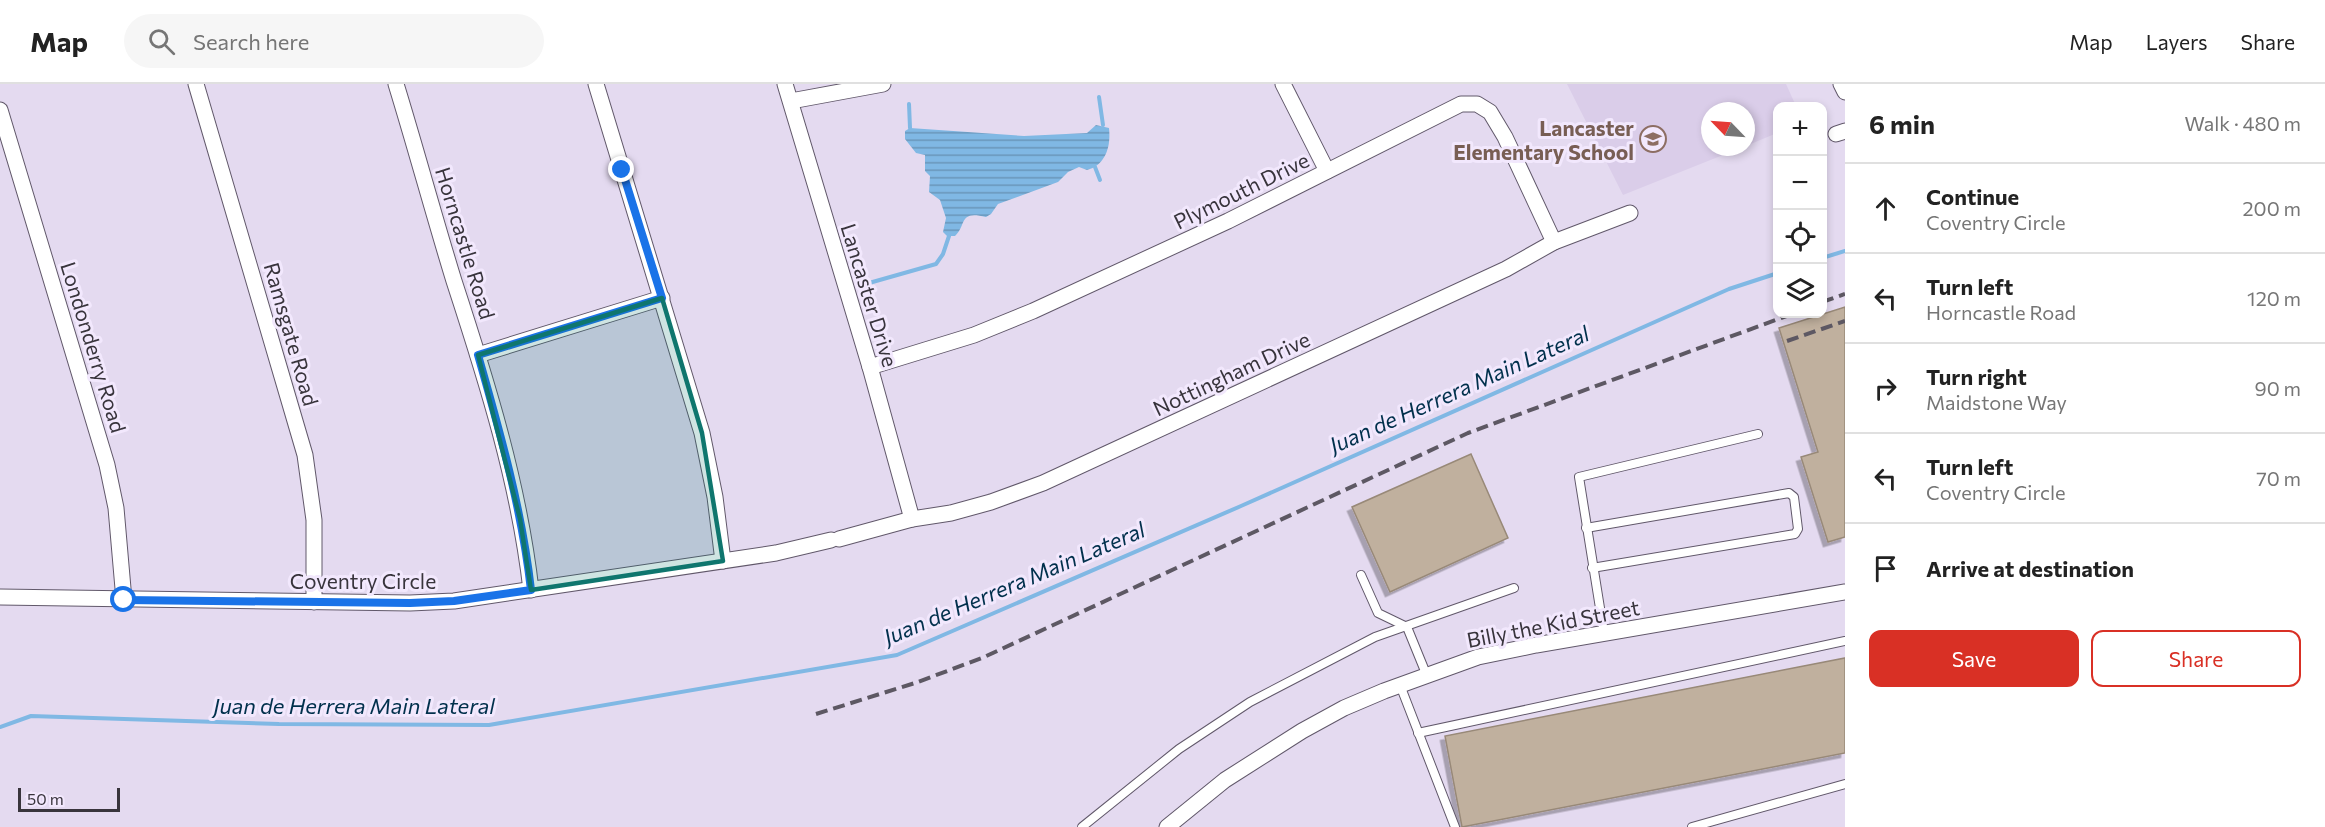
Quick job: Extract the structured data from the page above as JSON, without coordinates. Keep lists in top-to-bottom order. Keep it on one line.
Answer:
{"streets":{"street":["Plymouth Drive","Horncastle Road","Lancaster Drive","Ramsgate Road","Londonderry Road","Nottingham Drive","Coventry Circle","Billy the Kid Street"]},"crossings":[["Plymouth Drive","Lancaster Drive"],["Plymouth Drive","Nottingham Drive"],["Horncastle Road","Coventry Circle"],["Lancaster Drive","Nottingham Drive"],["Ramsgate Road","Coventry Circle"],["Londonderry Road","Coventry Circle"],["Nottingham Drive","Coventry Circle"]],"water":["Juan de Herrera Main Lateral"],"places":{"school or university":["Lancaster Elementary School"]},"scale_bar":"50 m","north":"top left","page":{"header":"Map","search":"Search here","nav":["Map","Layers","Share"],"heading":["6 min","Walk · 480 m"],"map_buttons":["+","−"],"list":[["Continue","Coventry Circle","200 m"],["Turn left","Horncastle Road","120 m"],["Turn right","Maidstone Way","90 m"],["Turn left","Coventry Circle","70 m"],"Arrive at destination"],"buttons":["Save","Share"],"scale":"50 m"}}
